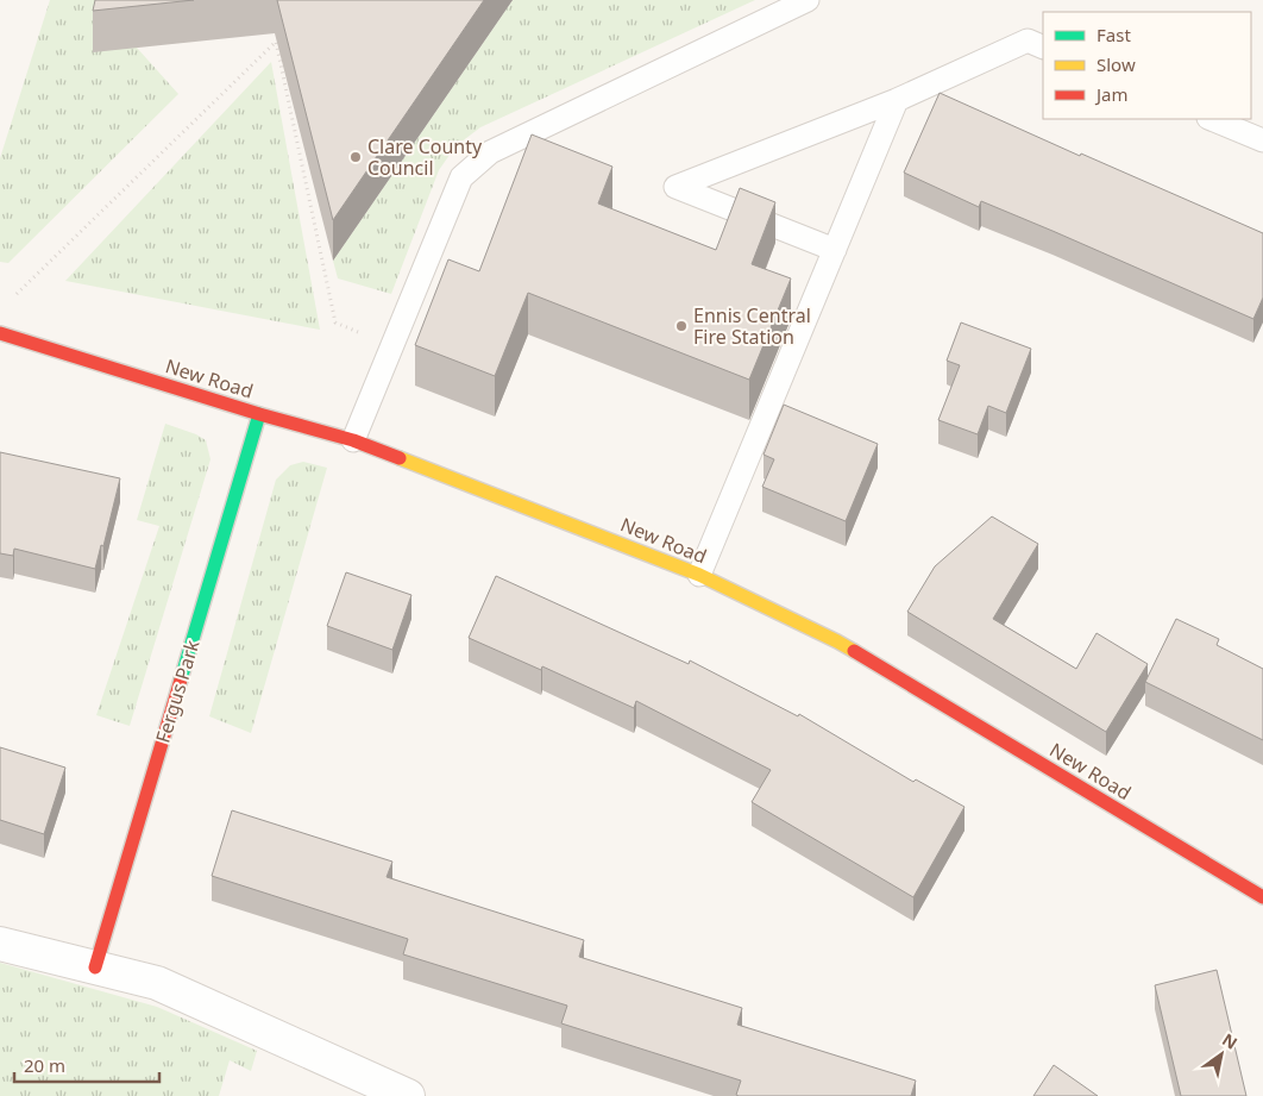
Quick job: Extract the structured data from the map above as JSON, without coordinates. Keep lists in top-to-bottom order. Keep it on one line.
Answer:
{"streets":{"street":["New Road","Fergus Park"]},"crossings":[["New Road","Fergus Park"]],"places":["Clare County Council","Ennis Central Fire Station"],"legend":["Fast","Slow","Jam"],"scale_bar":"20 m","north":"top right"}
